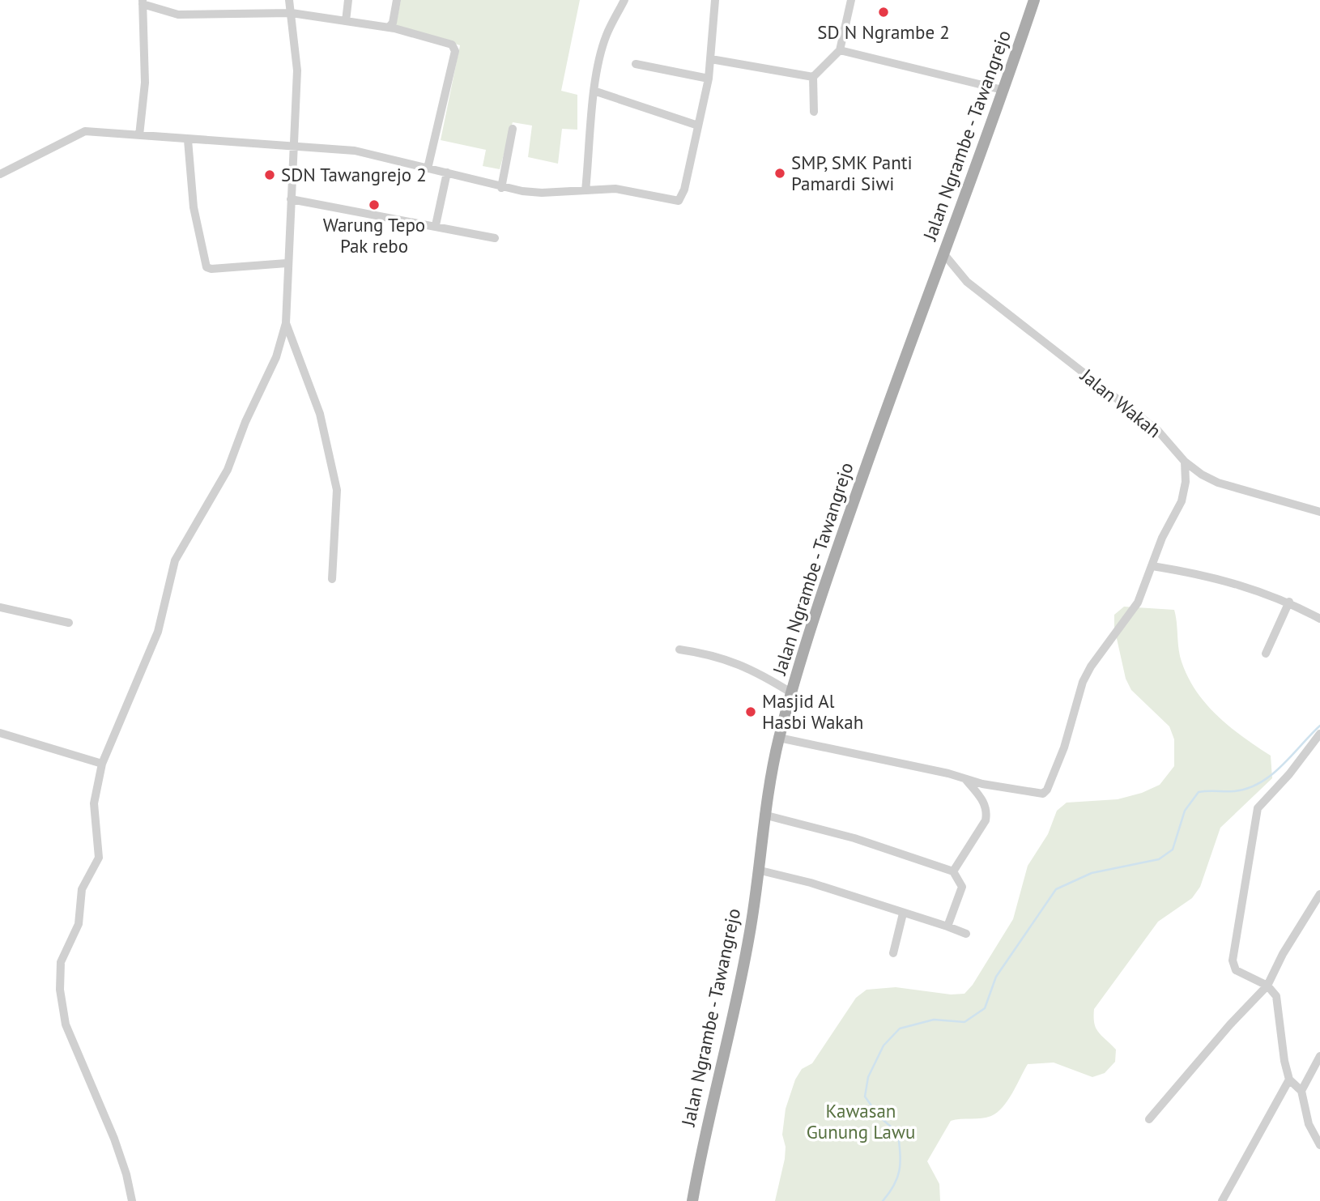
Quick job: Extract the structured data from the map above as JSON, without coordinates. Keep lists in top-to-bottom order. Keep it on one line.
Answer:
{"streets":{"main road":["Jalan Ngrambe - Tawangrejo"],"street":["Jalan Wakah"]},"crossings":[["Jalan Ngrambe - Tawangrejo","Jalan Wakah"]],"parks":["Kawasan Gunung Lawu"],"places":["SD N Ngrambe 2","SMP, SMK Panti Pamardi Siwi","SDN Tawangrejo 2","Warung Tepo Pak rebo","Masjid Al Hasbi Wakah"]}
